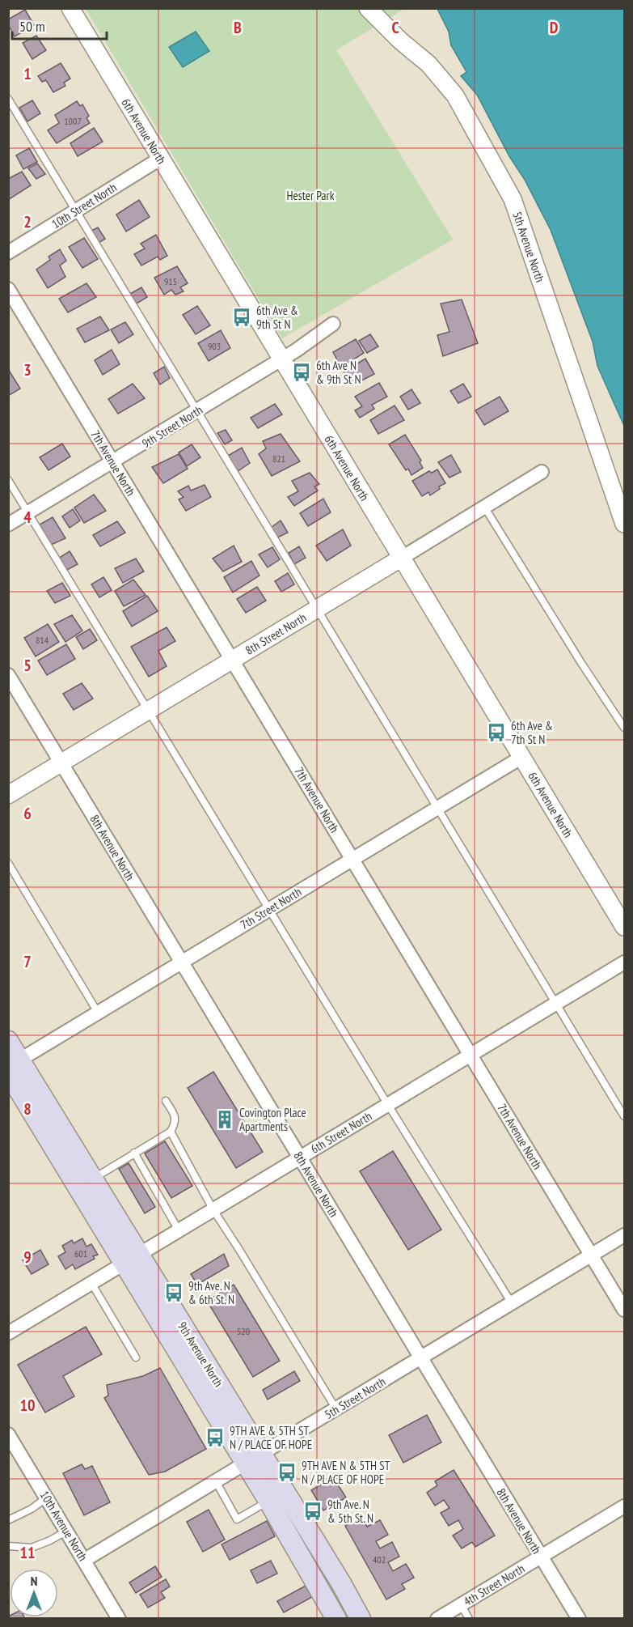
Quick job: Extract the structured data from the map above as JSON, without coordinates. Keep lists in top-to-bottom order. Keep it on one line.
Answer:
{"streets":{"main road":["9th Avenue North"],"street":["6th Avenue North","10th Street North","5th Avenue North","9th Street North","7th Avenue North","8th Street North","8th Avenue North","7th Street North","6th Street North","5th Street North","10th Avenue North","4th Street North"]},"crossings":[["6th Avenue North","10th Street North"],["6th Avenue North","9th Street North"],["6th Avenue North","8th Street North"],["6th Avenue North","7th Street North"],["9th Street North","7th Avenue North"],["7th Avenue North","8th Street North"],["7th Avenue North","7th Street North"],["7th Avenue North","6th Street North"],["7th Avenue North","5th Street North"],["8th Street North","8th Avenue North"],["8th Avenue North","7th Street North"],["8th Avenue North","6th Street North"],["8th Avenue North","5th Street North"],["8th Avenue North","4th Street North"],["7th Street North","9th Avenue North"],["6th Street North","9th Avenue North"],["9th Avenue North","5th Street North"],["5th Street North","10th Avenue North"]],"parks":["Hester Park"],"places":{"bus stop":["6th Ave & 9th St N","6th Ave N & 9th St N","6th Ave & 7th St N","9th Ave. N & 6th St. N","9TH AVE & 5TH ST N / PLACE OF HOPE","9TH AVE N & 5TH ST N / PLACE OF HOPE","9th Ave. N & 5th St. N"],"building":["Covington Place Apartments"]},"house_numbers":["1007","915","903","821","814","601","520","402"],"scale_bar":"50 m","north":"top","grid":{"columns":["B","C","D"],"rows":["1","2","3","4","5","6","7","8","9","10","11"]}}
